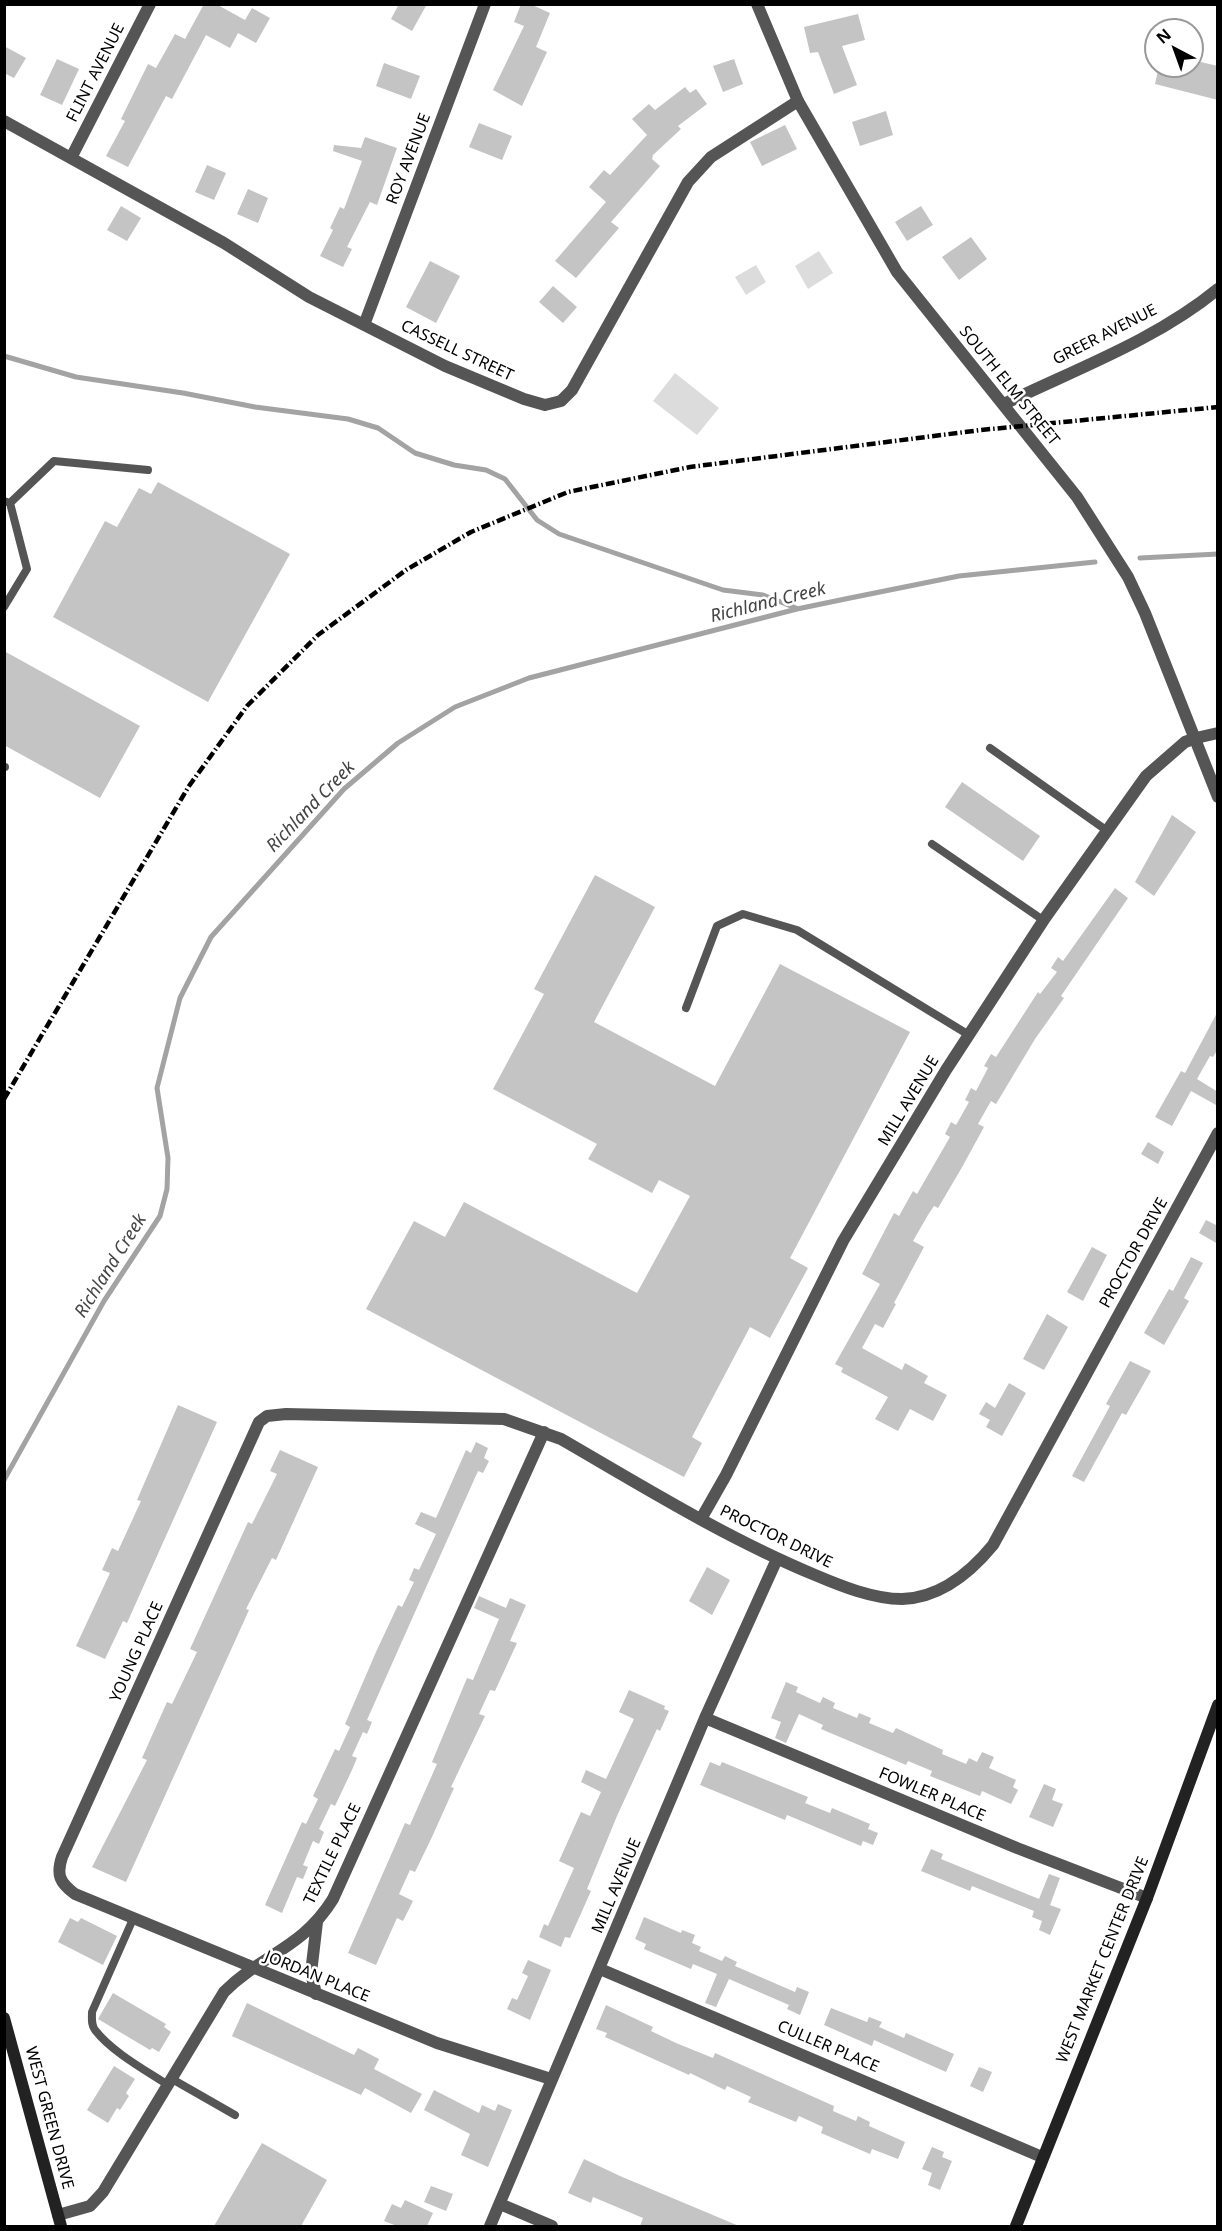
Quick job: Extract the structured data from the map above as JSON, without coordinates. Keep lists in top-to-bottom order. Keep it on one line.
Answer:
{"streets":{"main road":["WEST MARKET CENTER DRIVE","WEST GREEN DRIVE"],"street":["FLINT AVENUE","ROY AVENUE","GREER AVENUE","CASSELL STREET","SOUTH ELM STREET","MILL AVENUE","PROCTOR DRIVE","YOUNG PLACE","FOWLER PLACE","TEXTILE PLACE","JORDAN PLACE","CULLER PLACE"]},"crossings":[["FLINT AVENUE","CASSELL STREET"],["ROY AVENUE","CASSELL STREET"],["GREER AVENUE","SOUTH ELM STREET"],["CASSELL STREET","SOUTH ELM STREET"],["SOUTH ELM STREET","MILL AVENUE"],["MILL AVENUE","PROCTOR DRIVE"],["MILL AVENUE","FOWLER PLACE"],["MILL AVENUE","JORDAN PLACE"],["MILL AVENUE","CULLER PLACE"],["PROCTOR DRIVE","YOUNG PLACE"],["PROCTOR DRIVE","TEXTILE PLACE"],["YOUNG PLACE","JORDAN PLACE"],["FOWLER PLACE","WEST MARKET CENTER DRIVE"],["TEXTILE PLACE","JORDAN PLACE"],["TEXTILE PLACE","WEST GREEN DRIVE"],["WEST MARKET CENTER DRIVE","CULLER PLACE"]],"water":["Richland Creek"],"north":"top left"}
